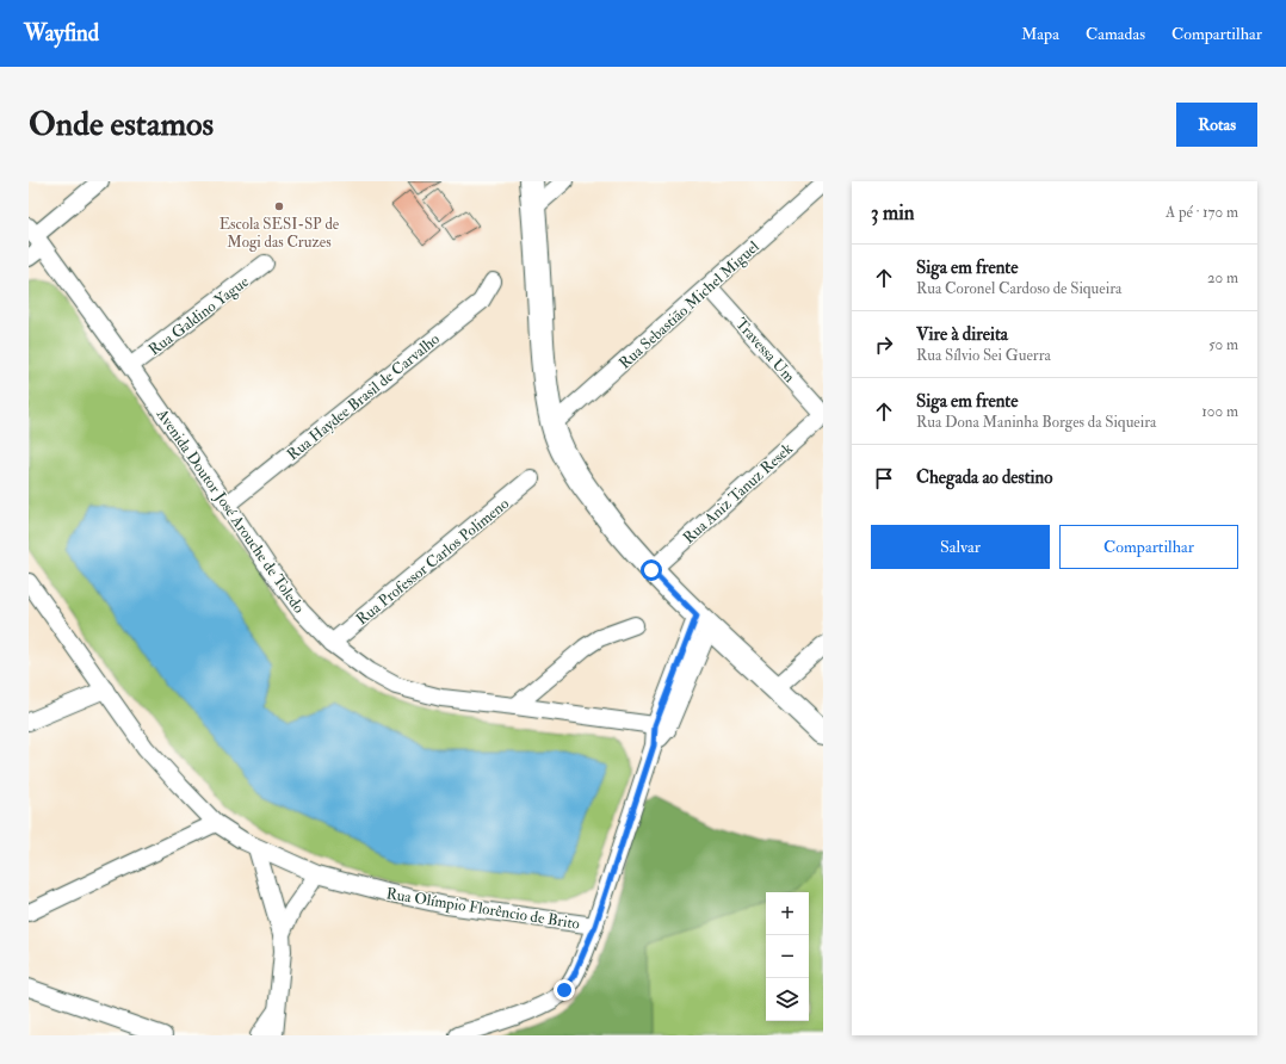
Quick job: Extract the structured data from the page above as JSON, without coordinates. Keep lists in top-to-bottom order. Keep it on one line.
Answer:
{"streets":{"street":["Rua Sebastião Michel Miguel","Rua Galdino Yague","Travessa Um","Rua Haydee Brasil de Carvalho","Rua Aniz Tanuz Resek","Avenida Doutor José Arouche de Toledo","Rua Professor Carlos Polimeno","Rua Olímpio Florêncio de Brito"]},"crossings":[["Rua Sebastião Michel Miguel","Travessa Um"],["Rua Galdino Yague","Avenida Doutor José Arouche de Toledo"],["Travessa Um","Rua Aniz Tanuz Resek"],["Rua Haydee Brasil de Carvalho","Avenida Doutor José Arouche de Toledo"],["Avenida Doutor José Arouche de Toledo","Rua Professor Carlos Polimeno"]],"places":["Escola SESI-SP de Mogi das Cruzes"],"page":{"header":"Wayfind","nav":["Mapa","Camadas","Compartilhar"],"buttons":["Rotas",["Salvar","Compartilhar"]],"title":"Onde estamos","heading":["3 min","A pé · 170 m"],"list":[["Siga em frente","Rua Coronel Cardoso de Siqueira","20 m"],["Vire à direita","Rua Sílvio Sei Guerra","50 m"],["Siga em frente","Rua Dona Maninha Borges da Siqueira","100 m"],"Chegada ao destino"],"map_buttons":["+","−"]}}
